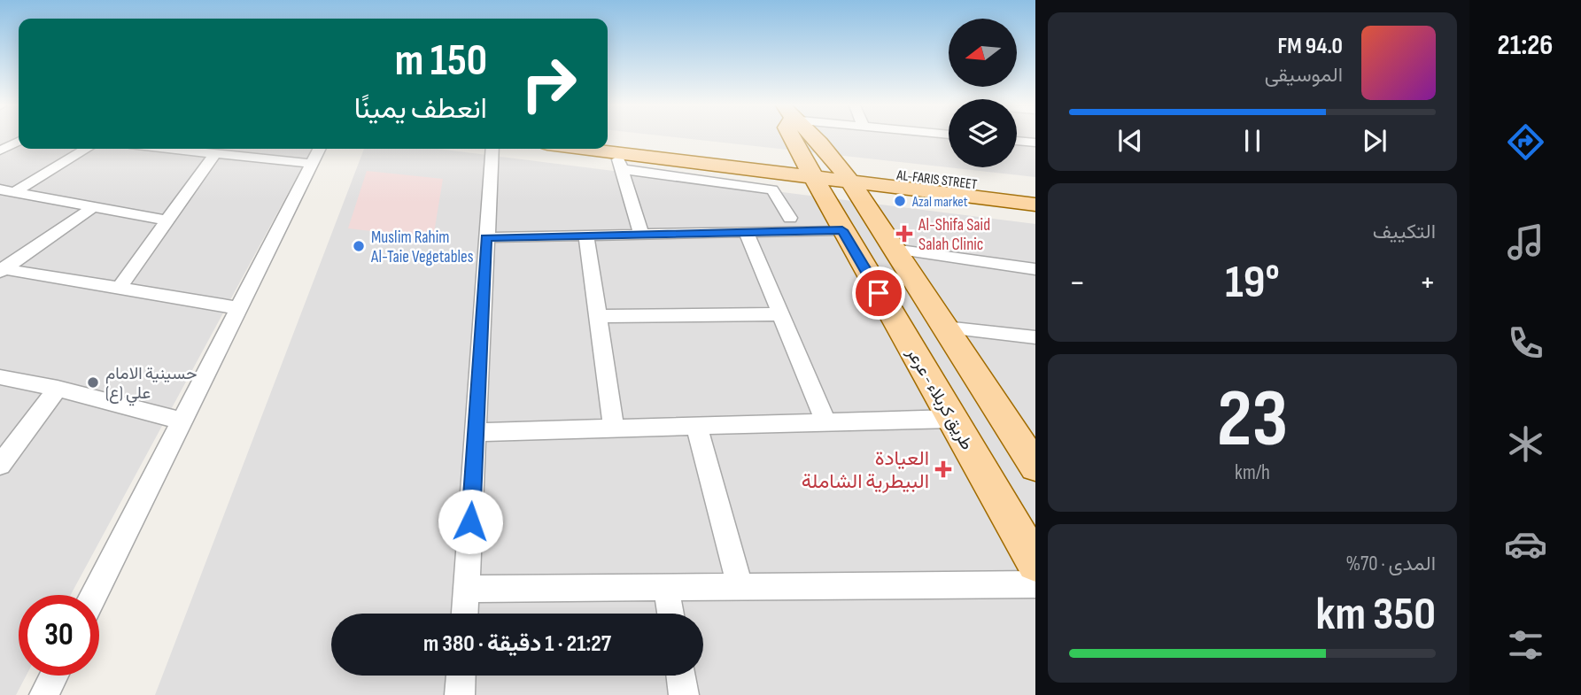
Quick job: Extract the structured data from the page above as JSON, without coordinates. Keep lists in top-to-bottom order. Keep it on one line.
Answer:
{"streets":{"main road":["AL-FARIS STREET","طريق كربلاء - عرعر"]},"crossings":[["AL-FARIS STREET","طريق كربلاء - عرعر"]],"places":{"other":["Azal market","Muslim Rahim Al-Taie Vegetables","حسينية الامام علي (ع)"],"health":["Al-Shifa Said Salah Clinic","العيادة البيطرية الشاملة"]},"north":"left","page":{"tabs":"21:26","turn":["150 m","انعطف يمينًا"],"song":["94.0 FM","الموسيقى"],"tile":["التكييف",["23","km/h"],["المدى · 70%","350 km"]],"heat":["−","19°","+"],"limit":"30","trip":"21:27 · 1 دقيقة · 380 m"}}
